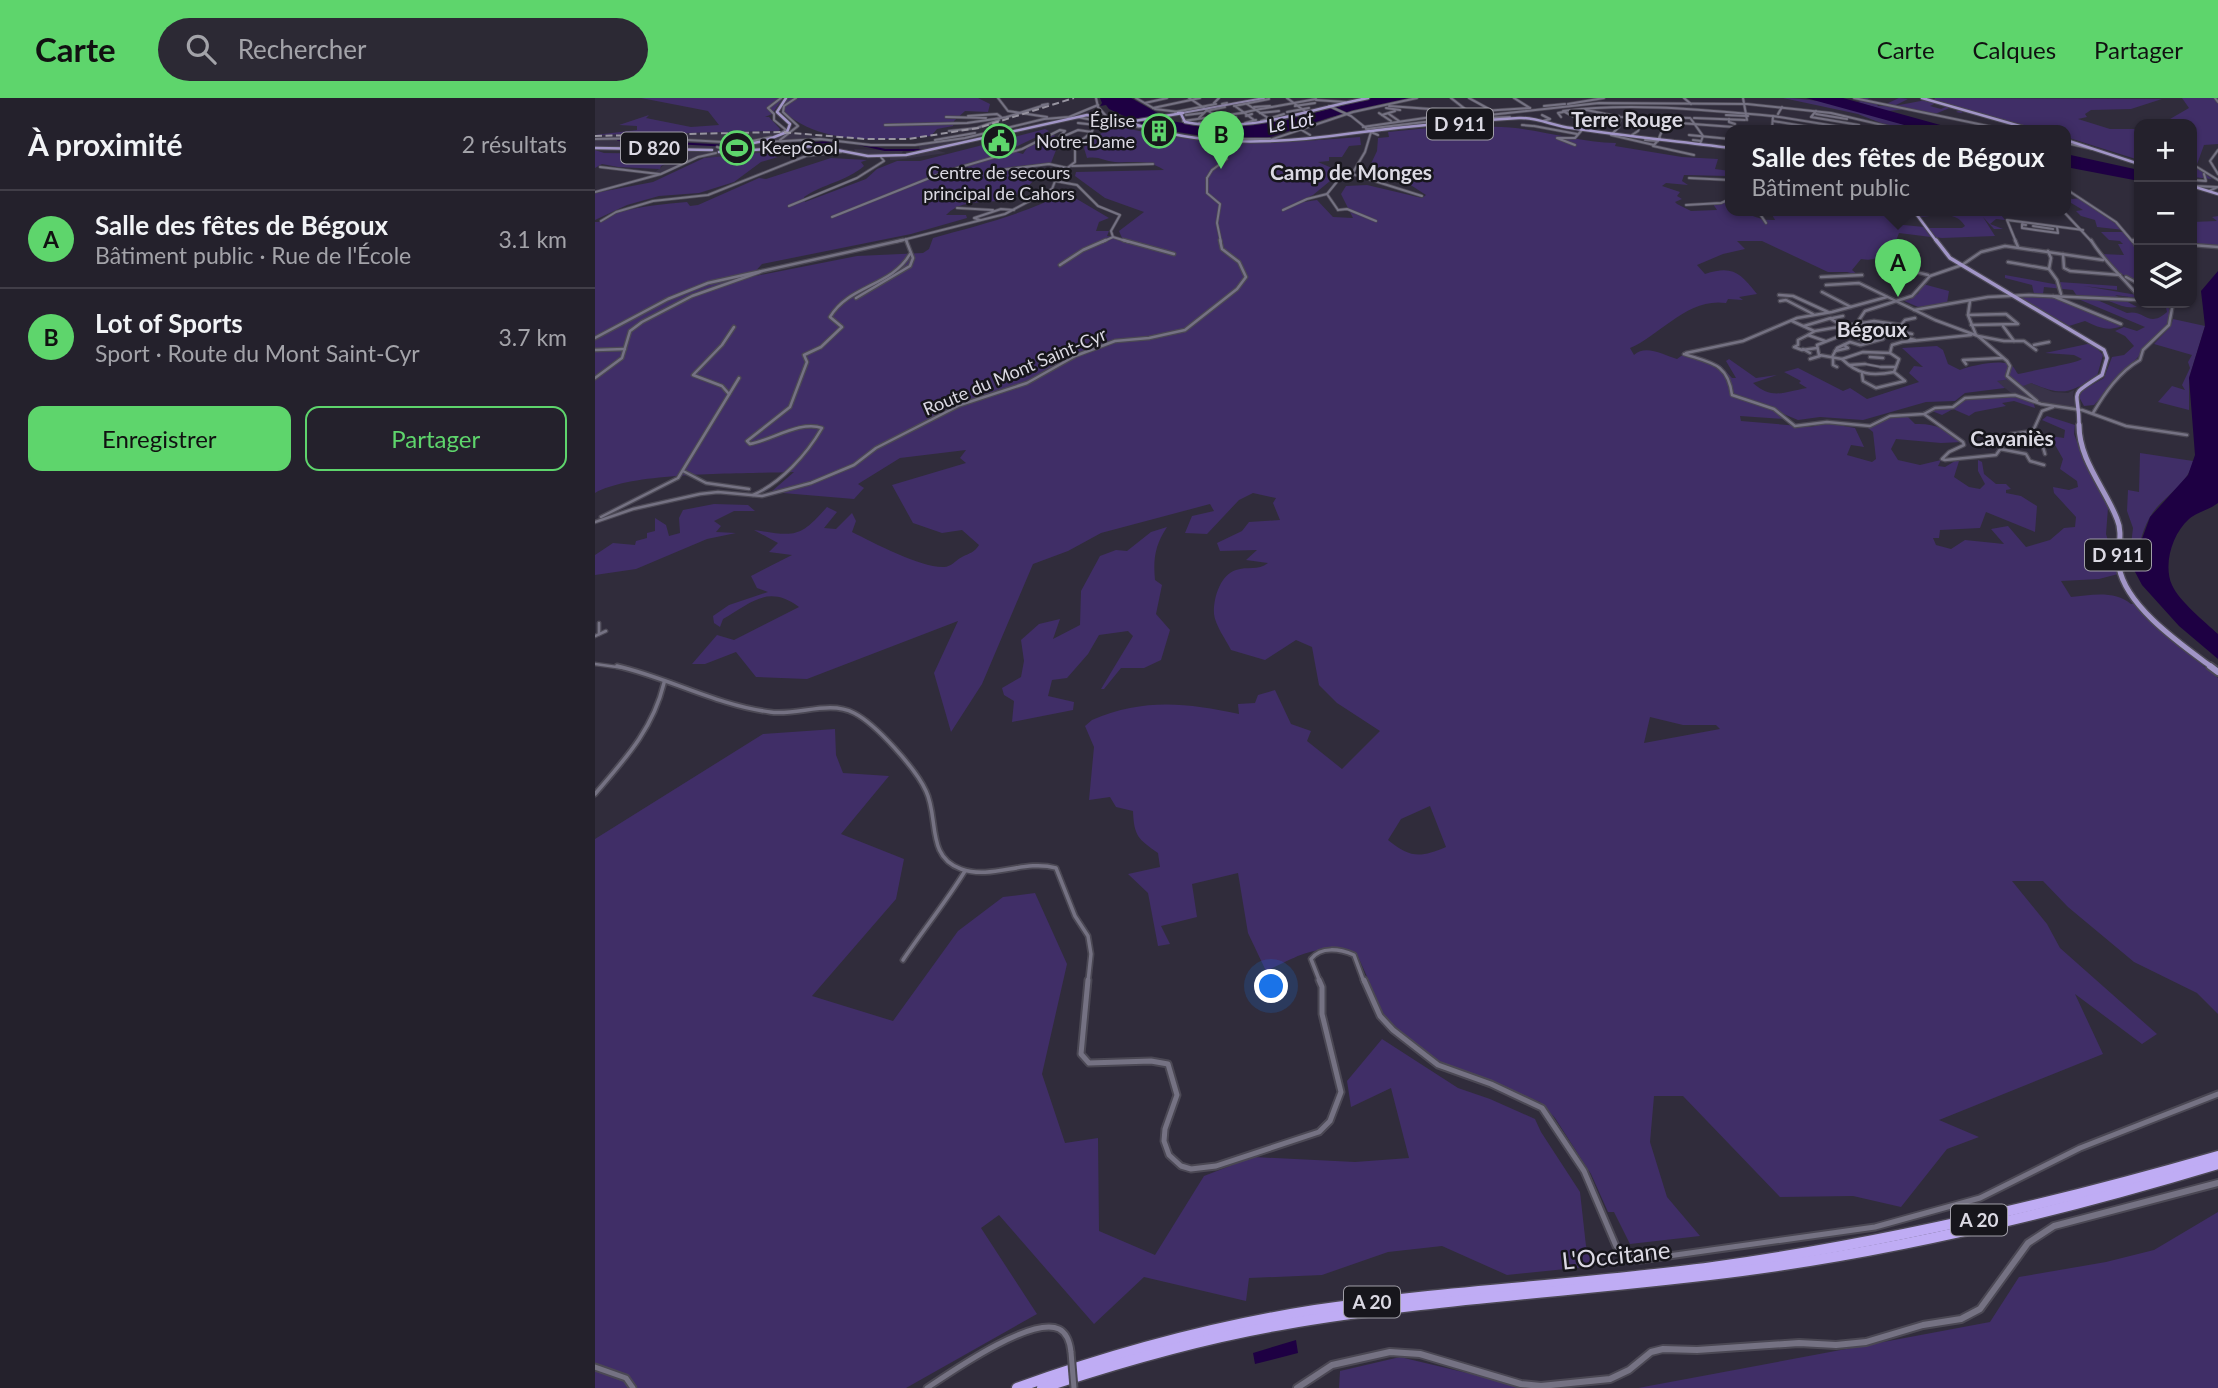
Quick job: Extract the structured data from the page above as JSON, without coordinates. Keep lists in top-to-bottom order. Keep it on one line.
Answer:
{"streets":{"highway":["A 20","L'Occitane"],"main road":["D 911","D 820"],"street":["Route du Mont Saint-Cyr"]},"districts":["Terre Rouge","Camp de Monges","Bégoux","Cavaniès"],"water":["Le Lot"],"places":{"building":["Église Notre-Dame"],"public building":["Centre de secours principal de Cahors"],"sports":["KeepCool"]},"page":{"header":"Carte","search":"Rechercher","nav":["Carte","Calques","Partager"],"heading":["À proximité","2 résultats"],"pins":["B","A"],"map_buttons":["+","−"],"popup":["Salle des fêtes de Bégoux","Bâtiment public"],"list":[{"mark":"A","name":"Salle des fêtes de Bégoux","note":"Bâtiment public · Rue de l'École","value":"3.1 km"},{"mark":"B","name":"Lot of Sports","note":"Sport · Route du Mont Saint-Cyr","value":"3.7 km"}],"buttons":["Enregistrer","Partager"]}}
